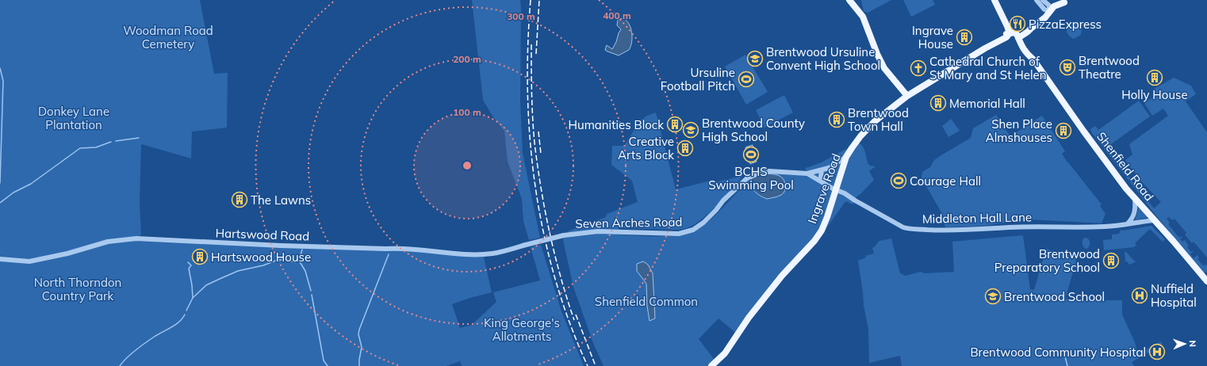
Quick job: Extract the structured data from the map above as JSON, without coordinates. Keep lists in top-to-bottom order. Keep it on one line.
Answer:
{"streets":{"main road":["Shenfield Road","Ingrave Road"],"street":["Middleton Hall Lane","Seven Arches Road","Hartswood Road"]},"crossings":[["Shenfield Road","Middleton Hall Lane"],["Ingrave Road","Middleton Hall Lane"],["Ingrave Road","Seven Arches Road"],["Middleton Hall Lane","Seven Arches Road"],["Seven Arches Road","Hartswood Road"]],"parks":["Woodman Road Cemetery","Donkey Lane Plantation","North Thorndon Country Park","Shenfield Common","King George's Allotments"],"places":{"restaurant":["PizzaExpress"],"building":["Ingrave House","Holly House","Memorial Hall","Brentwood Town Hall","Humanities Block","Shen Place Almshouses","Creative Arts Block","The Lawns","Hartswood House","Brentwood Preparatory School"],"school or university":["Brentwood Ursuline Convent High School","Brentwood County High School","Brentwood School"],"theatre":["Brentwood Theatre"],"church":["Cathedral Church of St Mary and St Helen"],"sports":["Ursuline Football Pitch","BCHS Swimming Pool","Courage Hall"],"hospital":["Nuffield Hospital","Brentwood Community Hospital"]},"north":"right","rings":["400 m","300 m","200 m","100 m"]}
